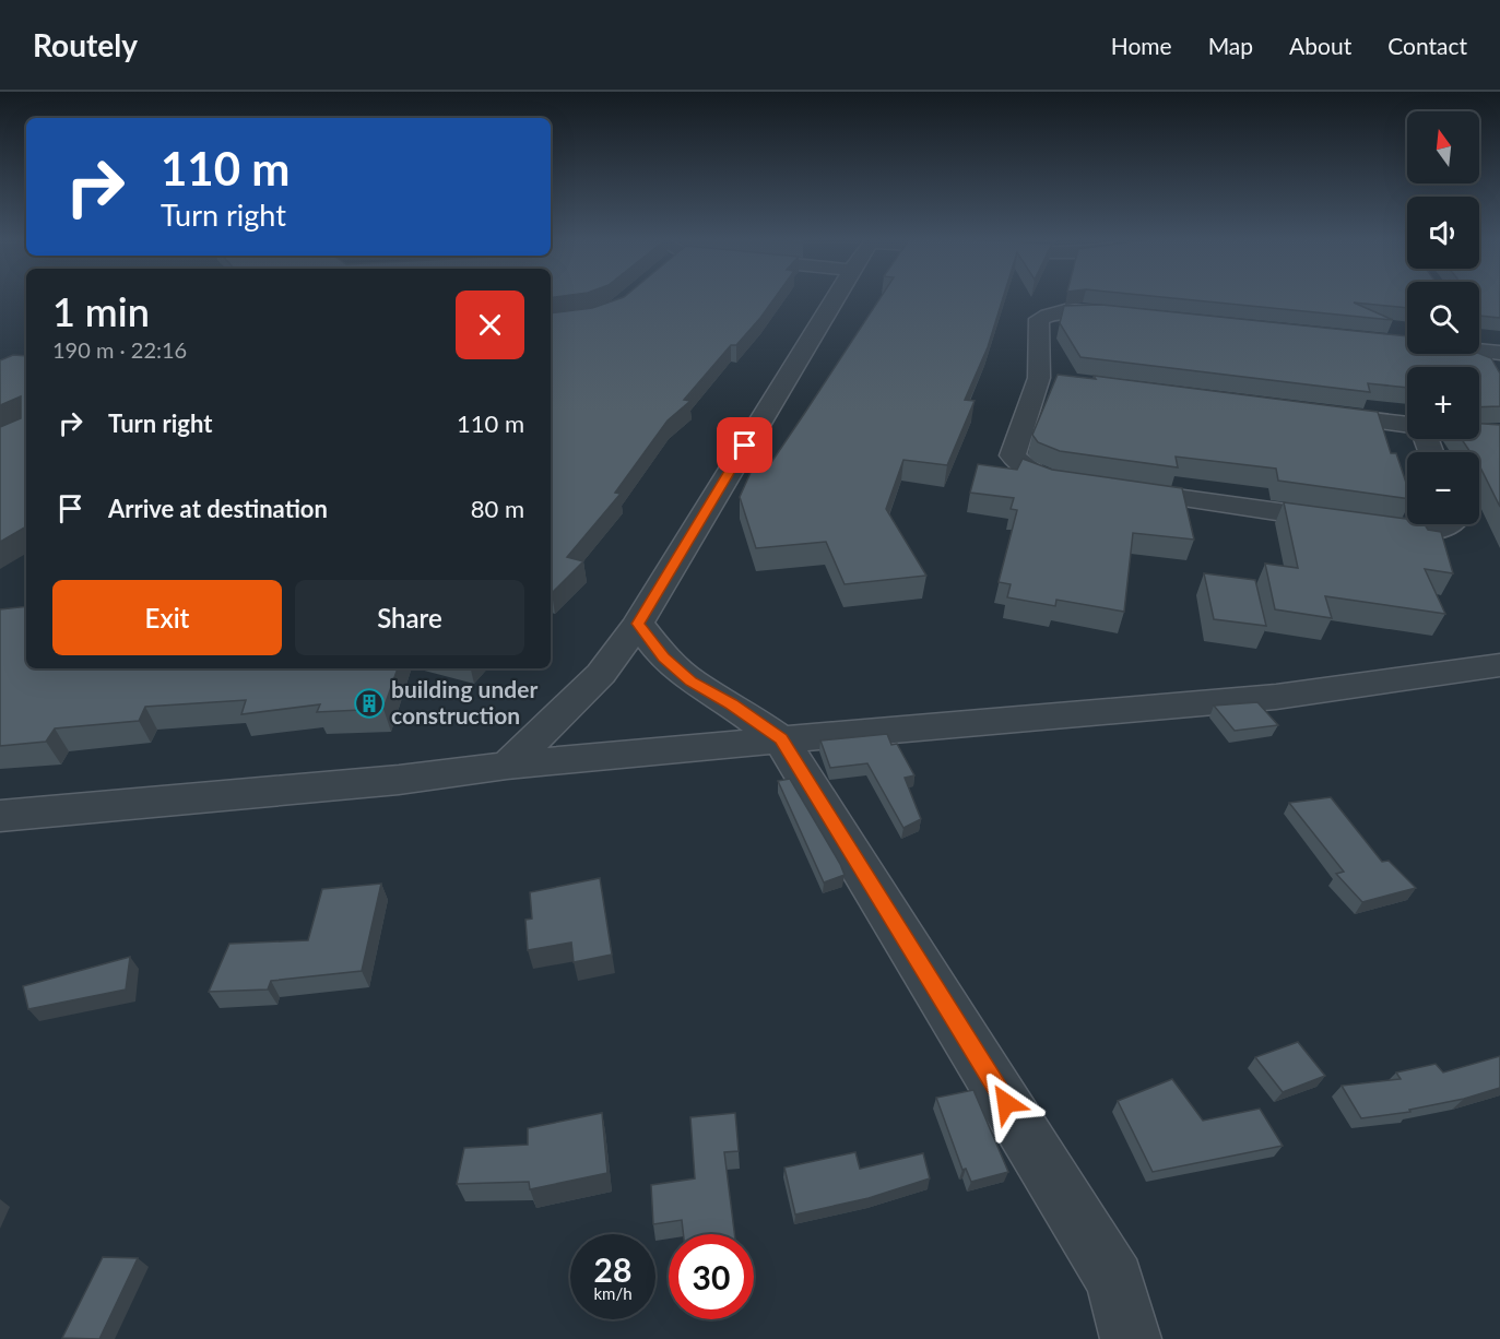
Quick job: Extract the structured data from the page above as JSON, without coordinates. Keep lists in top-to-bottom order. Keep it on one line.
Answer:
{"places":{"building":["building under construction"]},"north":"top","page":{"header":"Routely","nav":["Home","Map","About","Contact"],"map_buttons":["+","−"],"turn":["110 m","Turn right"],"heading":["1 min","190 m · 22:16"],"list":[{"name":"Turn right","value":"110 m"},{"name":"Arrive at destination","value":"80 m"}],"buttons":["Exit","Share"],"speed":"28 km/h","limit":"30"}}
